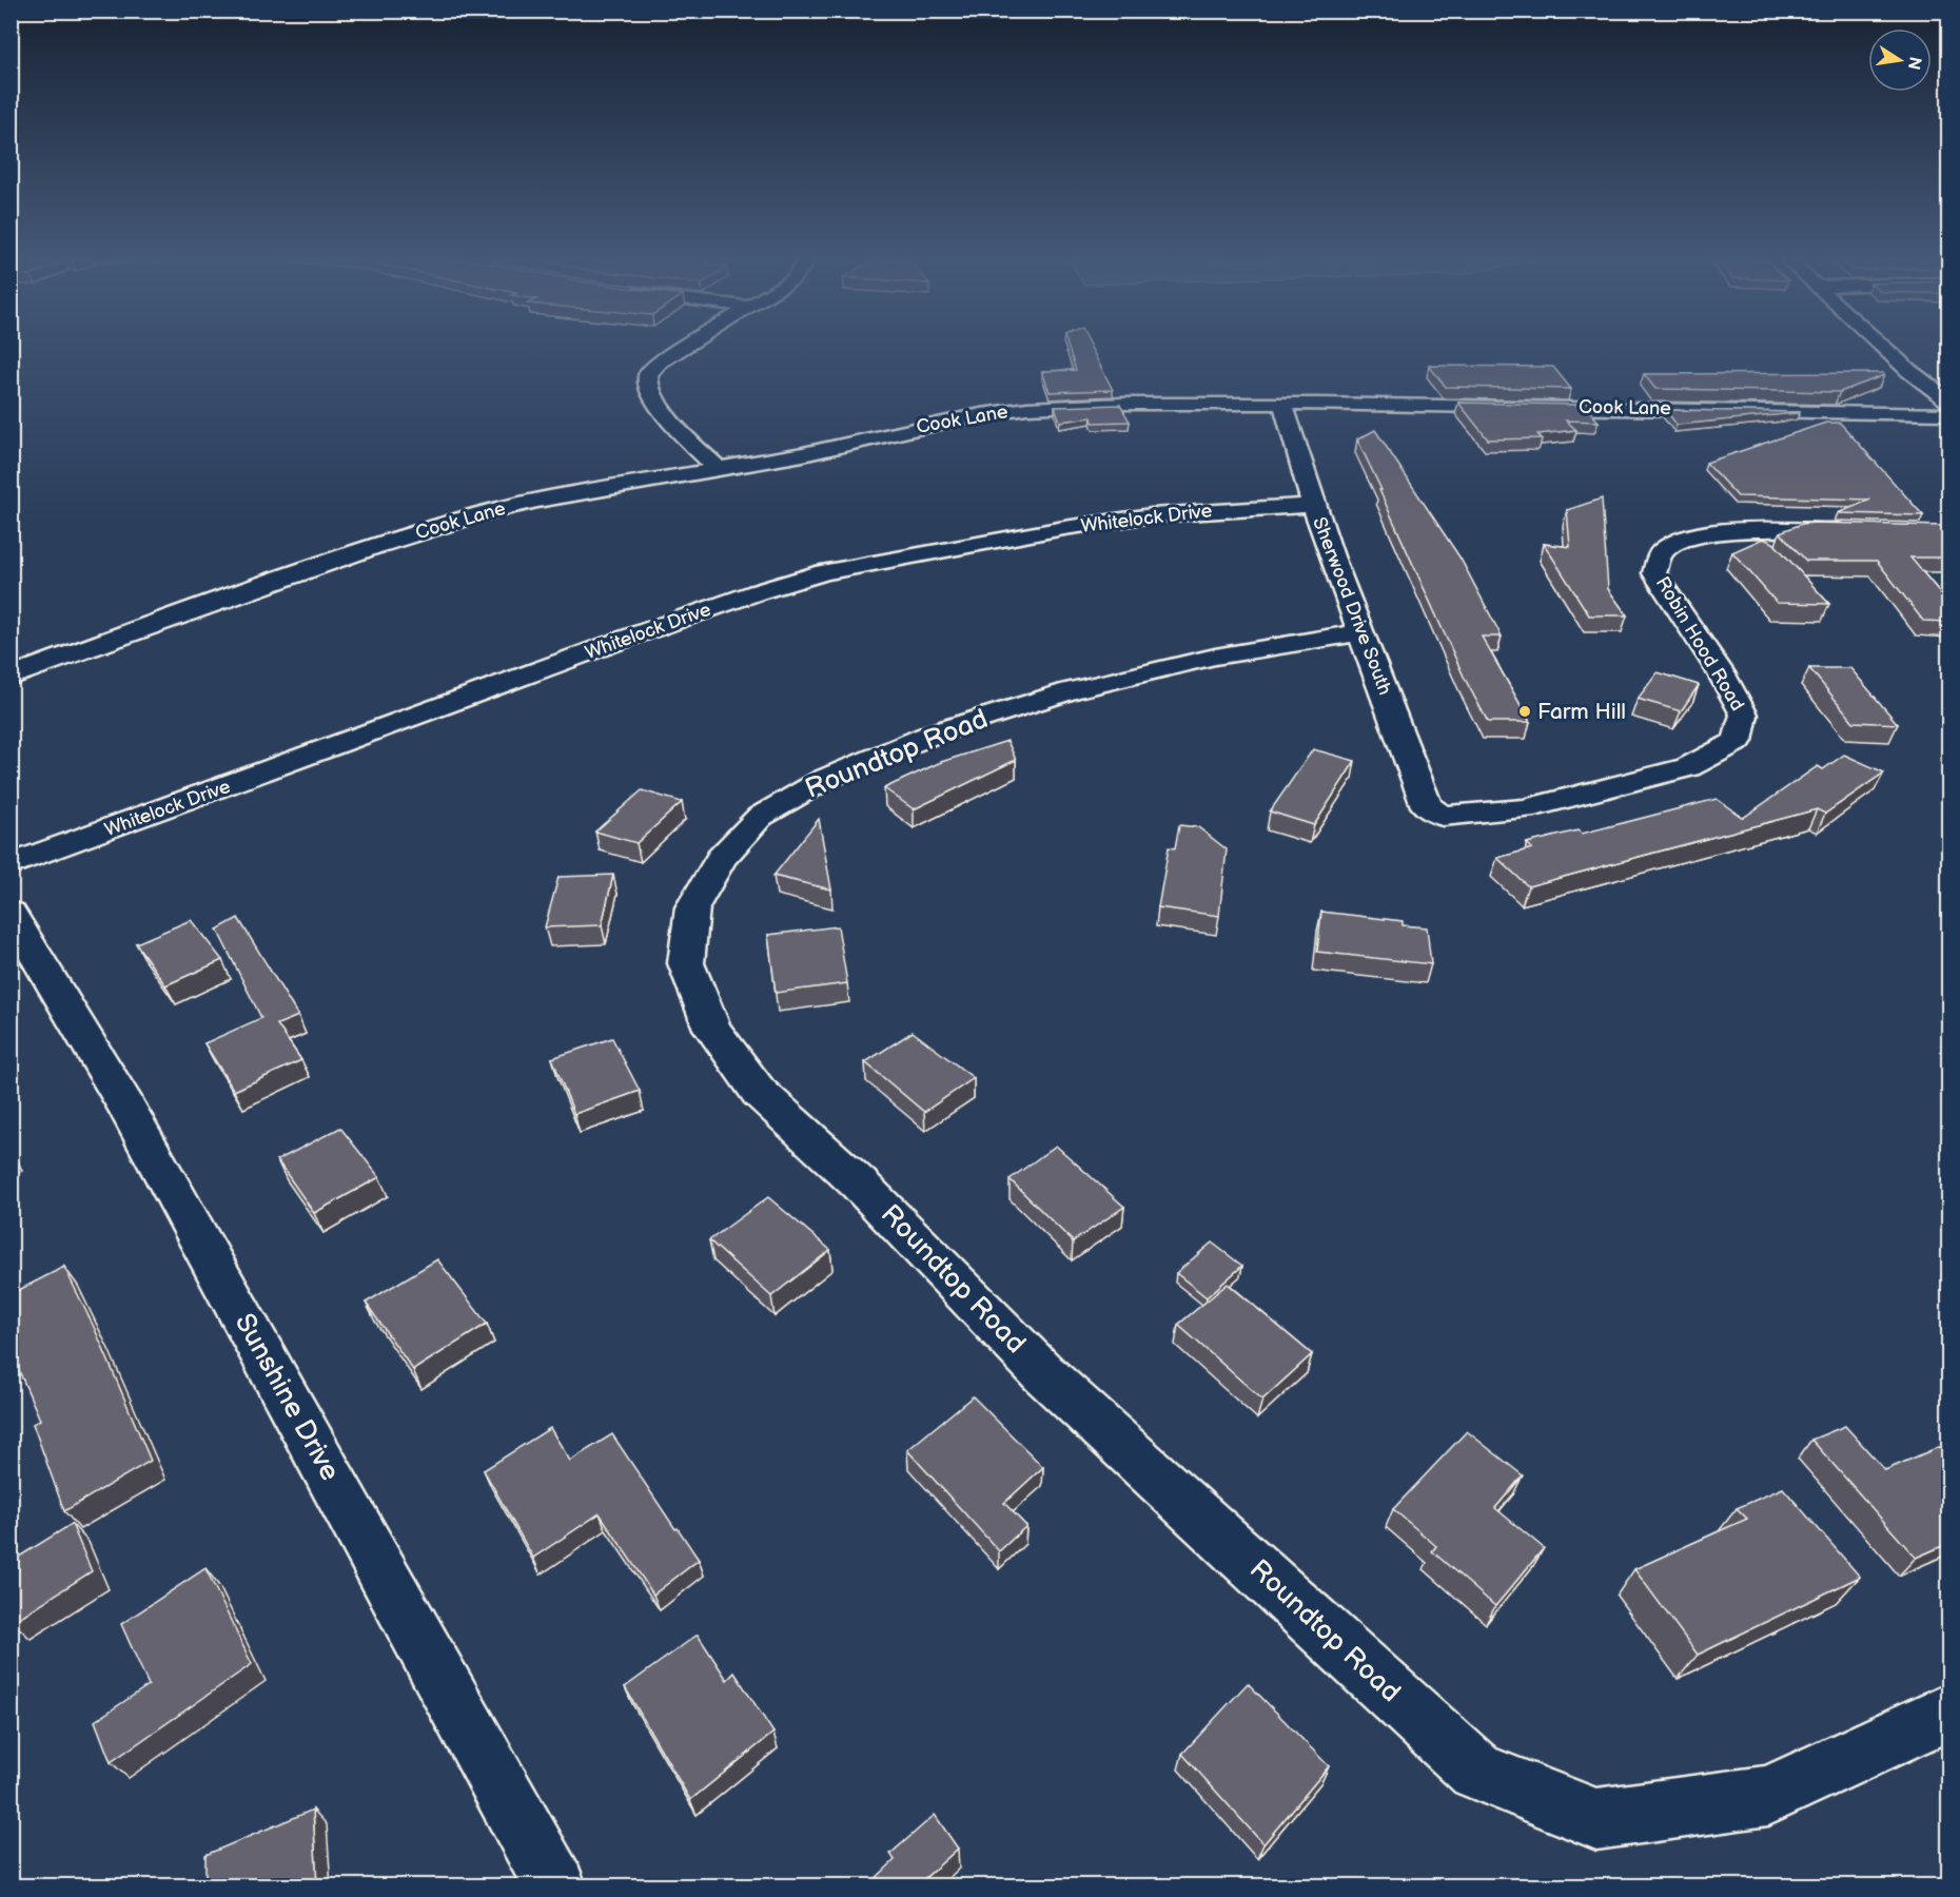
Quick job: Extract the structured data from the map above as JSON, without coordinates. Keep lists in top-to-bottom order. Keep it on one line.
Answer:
{"streets":{"street":["Cook Lane","Whitelock Drive","Sherwood Drive South","Robin Hood Road","Roundtop Road","Sunshine Drive"]},"crossings":[["Cook Lane","Sherwood Drive South"],["Whitelock Drive","Sherwood Drive South"],["Sherwood Drive South","Robin Hood Road"],["Sherwood Drive South","Roundtop Road"]],"places":["Farm Hill"],"north":"right"}
